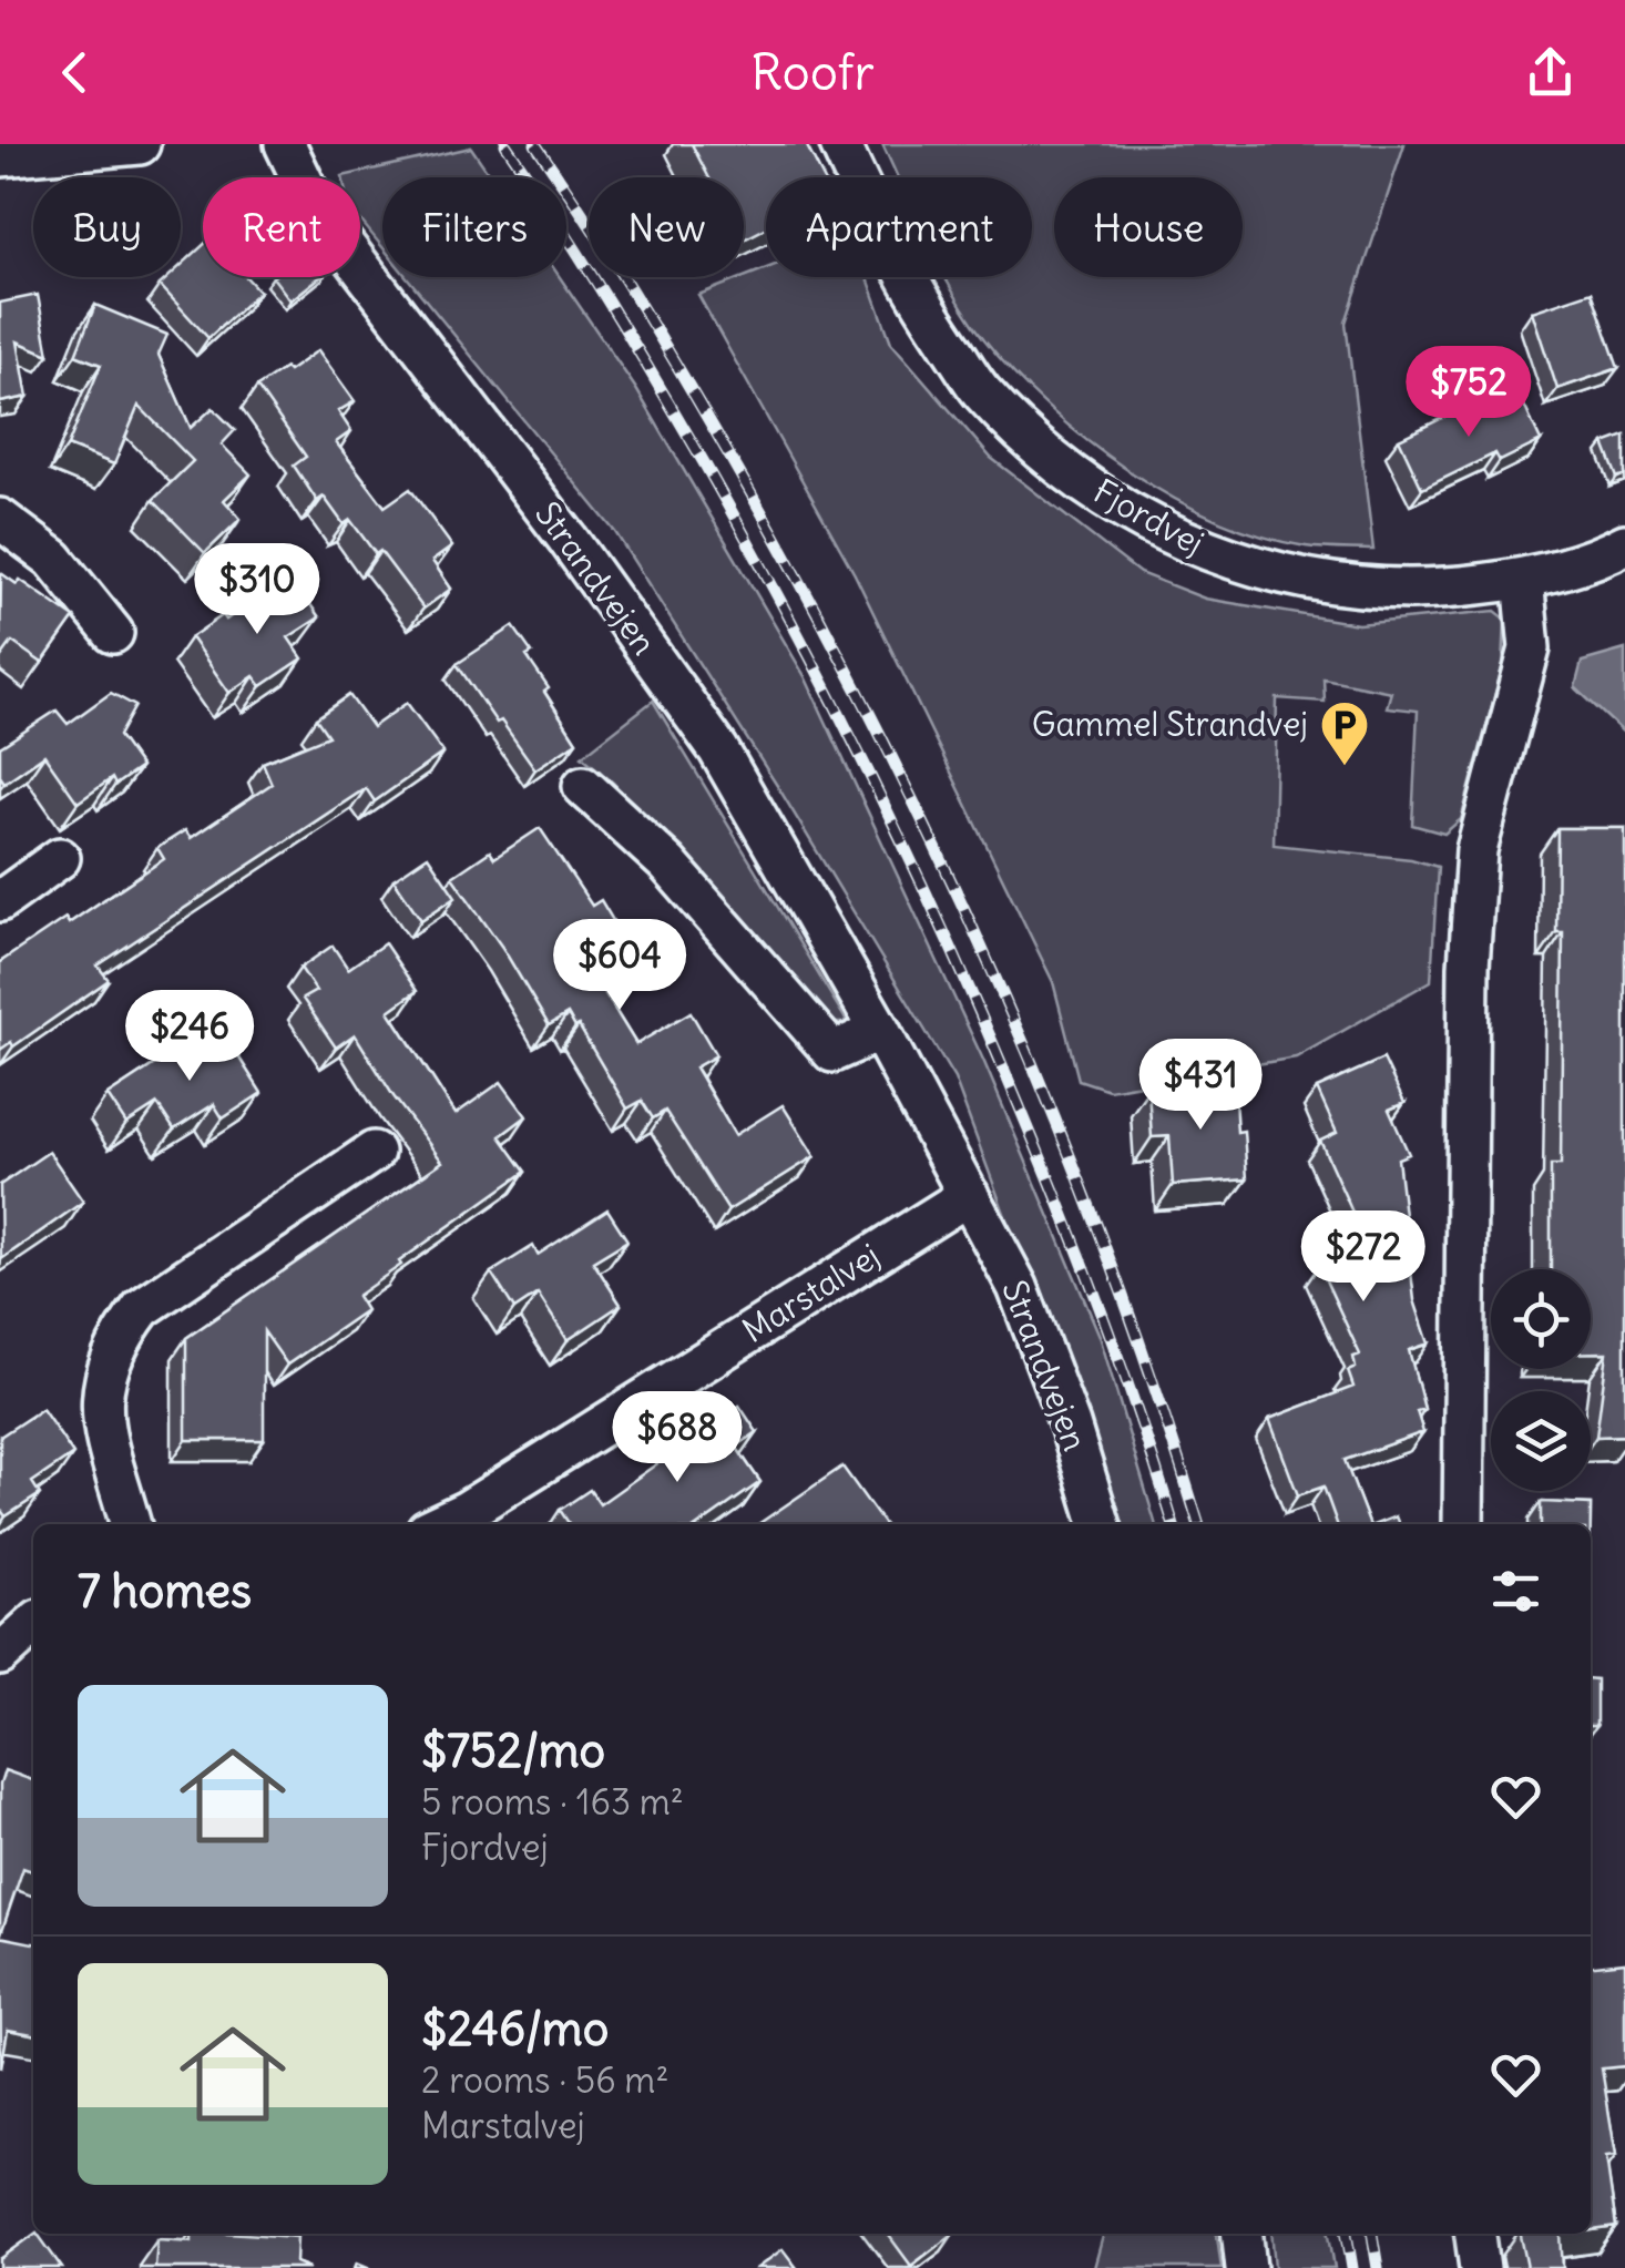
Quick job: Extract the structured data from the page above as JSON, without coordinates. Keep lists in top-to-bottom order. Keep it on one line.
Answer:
{"streets":{"street":["Fjordvej","Strandvejen","Marstalvej"]},"crossings":[["Strandvejen","Marstalvej"]],"places":{"parking":["Gammel Strandvej"]},"page":{"header":"Roofr","chip":["Buy","Rent","Filters","New","Apartment","House"],"price":["$752","$310","$604","$246","$431","$272","$688"],"heading":"7 homes","list":[{"name":"$752/mo","note":"5 rooms · 163 m² · Fjordvej"},{"name":"$246/mo","note":"2 rooms · 56 m² · Marstalvej"}]}}
